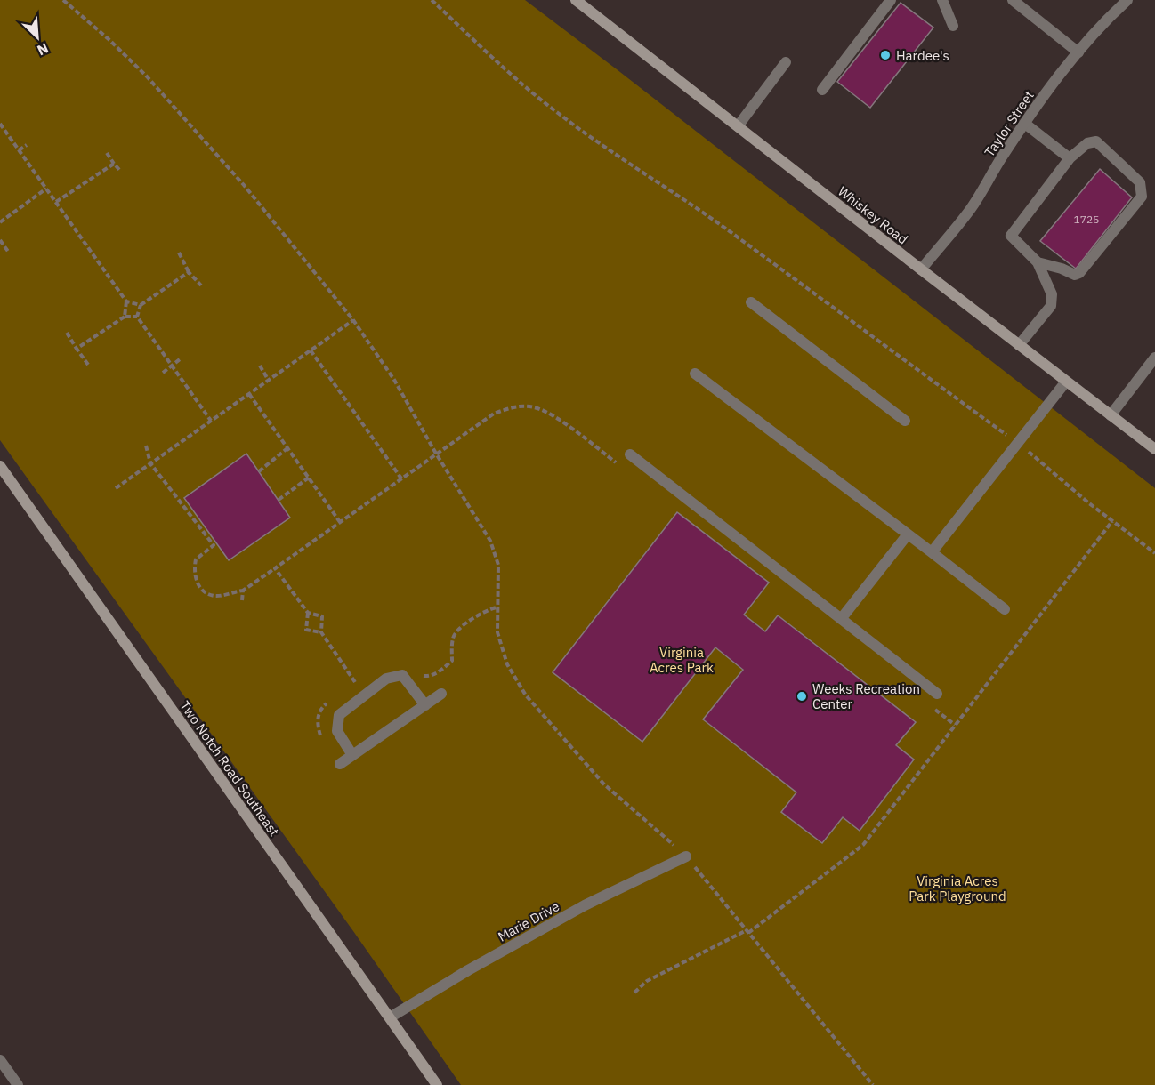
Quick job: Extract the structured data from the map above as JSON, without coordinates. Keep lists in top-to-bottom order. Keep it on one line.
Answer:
{"streets":{"street":["Taylor Street","Whiskey Road","Two Notch Road Southeast","Marie Drive"]},"crossings":[["Taylor Street","Whiskey Road"],["Two Notch Road Southeast","Marie Drive"]],"parks":["Virginia Acres Park","Virginia Acres Park Playground"],"places":["Hardee's","Weeks Recreation Center"],"house_numbers":["1725"],"north":"bottom right"}
